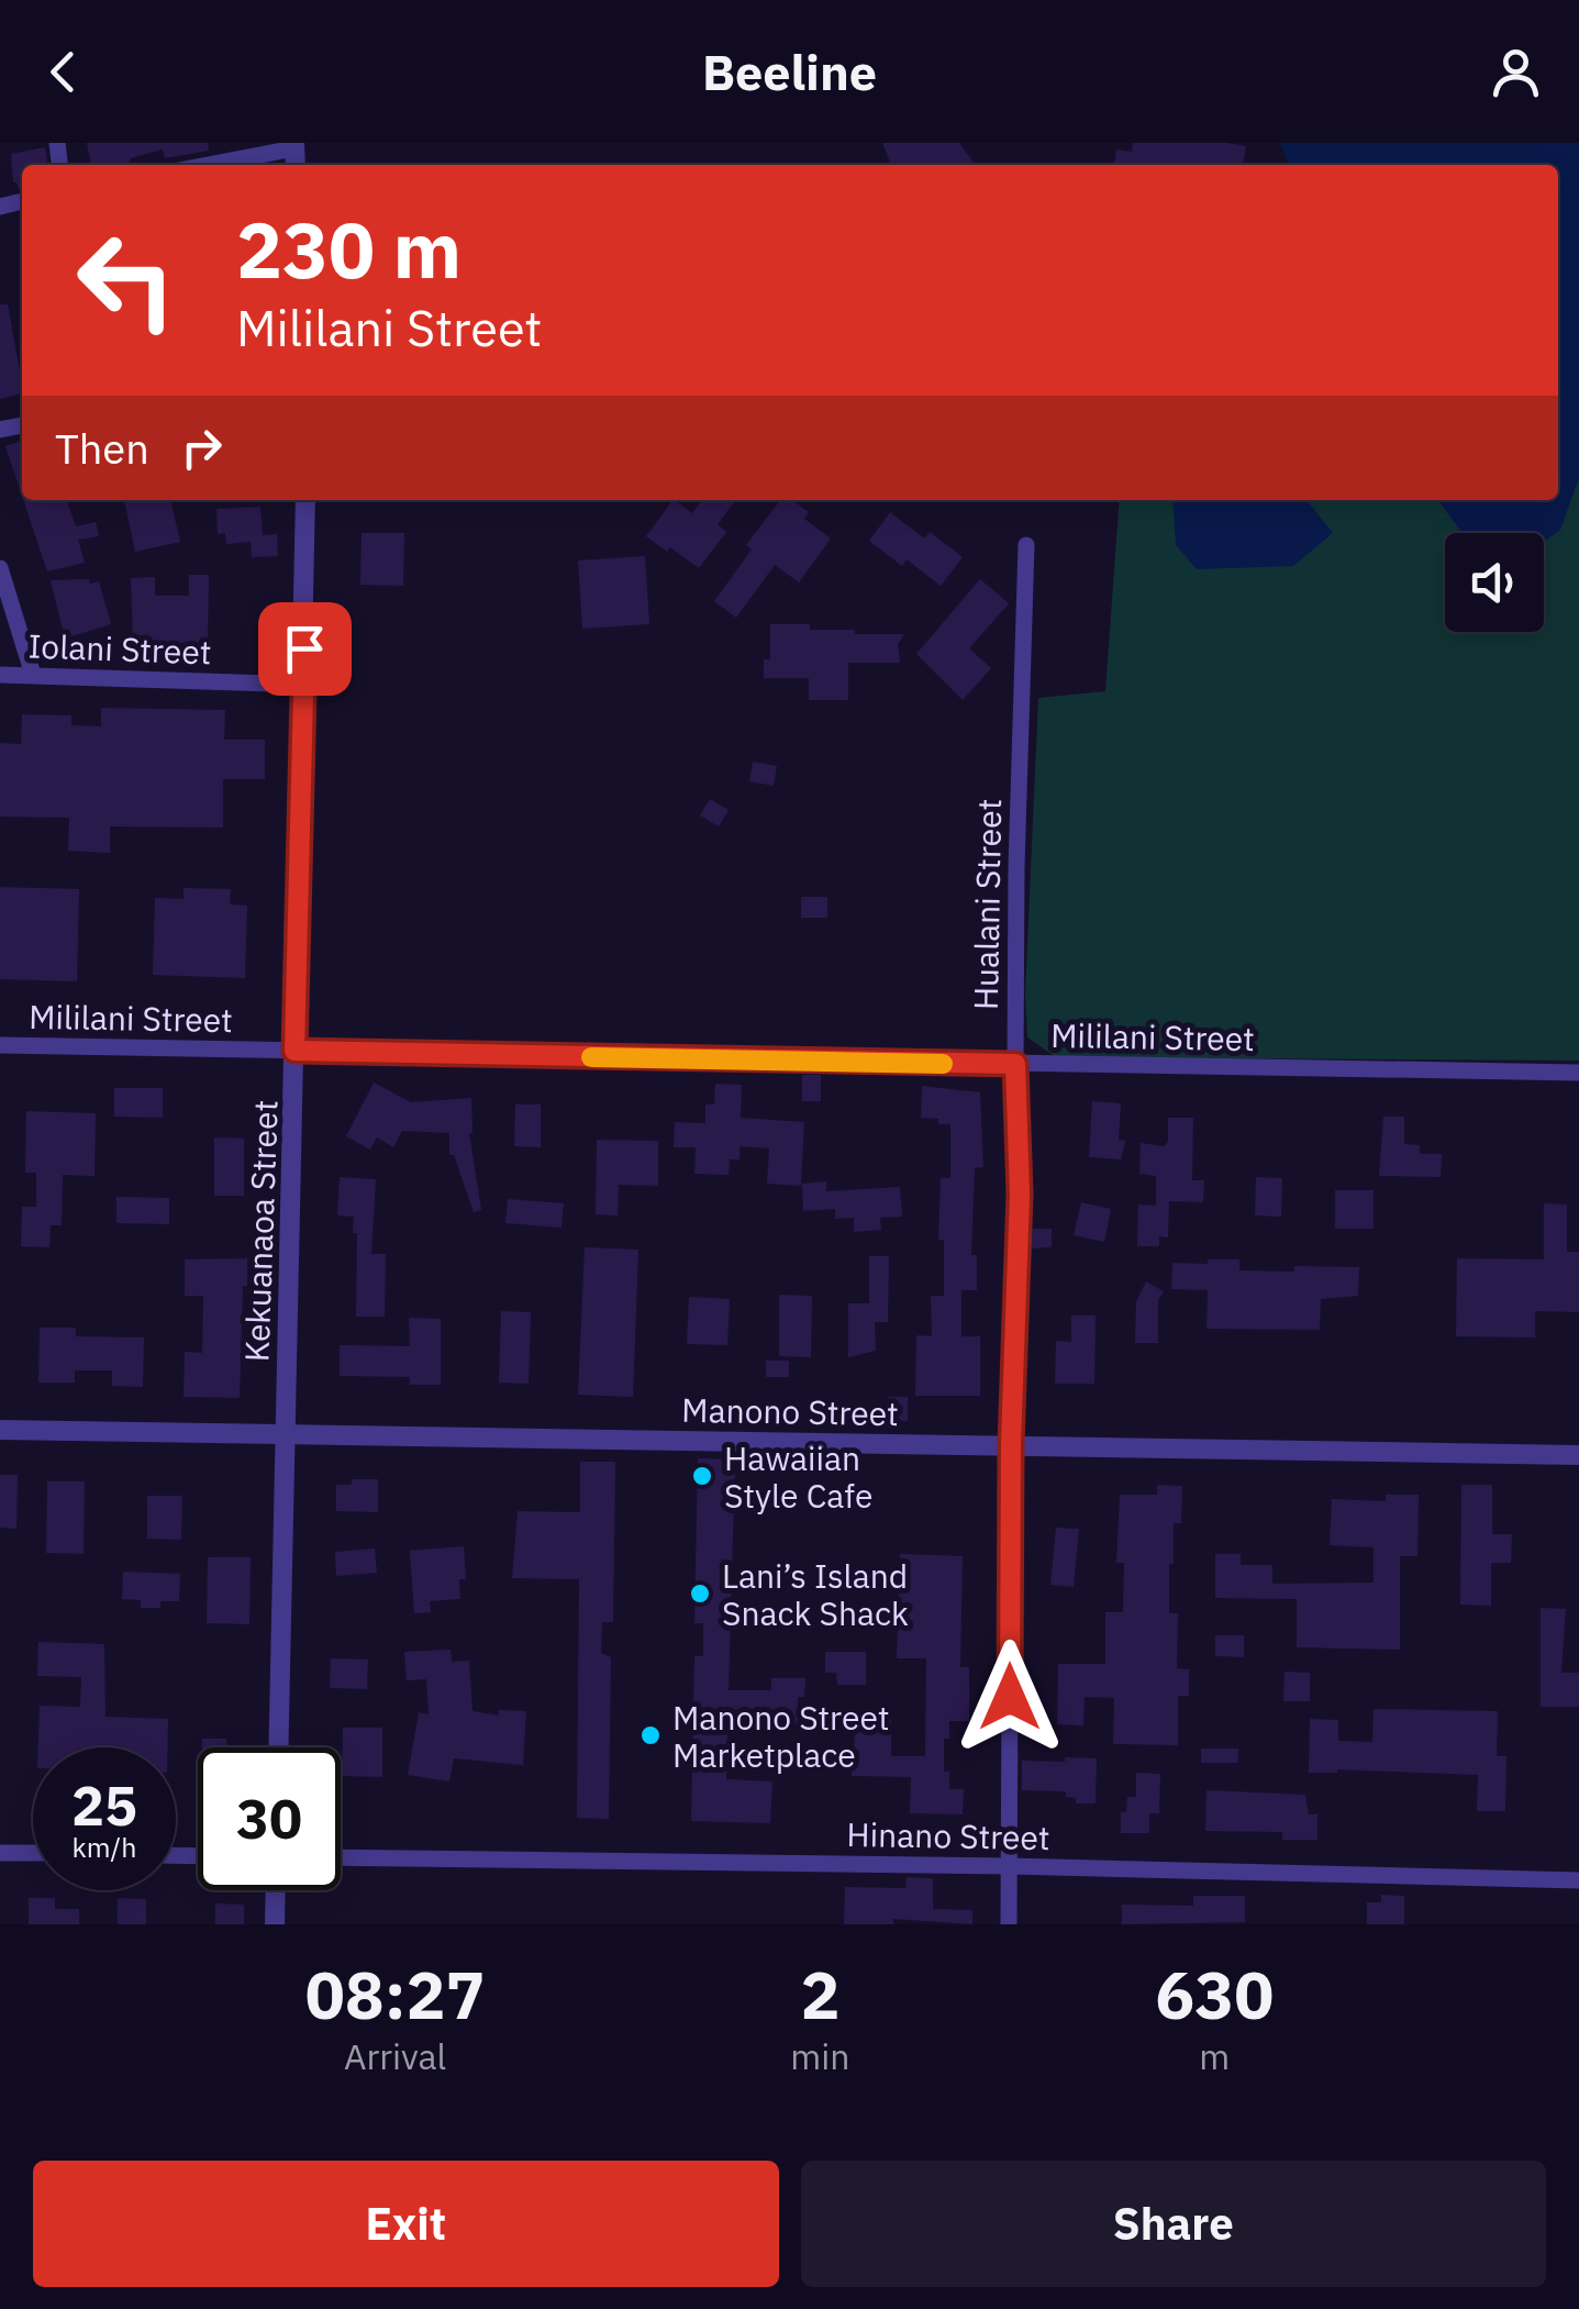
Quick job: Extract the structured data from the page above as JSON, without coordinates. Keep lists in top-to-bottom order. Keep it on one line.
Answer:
{"streets":{"street":["Iolani Street","Hualani Street","Mililani Street","Kekuanaoa Street","Manono Street","Hinano Street"]},"crossings":[["Iolani Street","Kekuanaoa Street"],["Hualani Street","Mililani Street"],["Hualani Street","Manono Street"],["Hualani Street","Hinano Street"],["Mililani Street","Kekuanaoa Street"],["Kekuanaoa Street","Manono Street"]],"places":["Hawaiian Style Cafe","Lani’s Island Snack Shack","Manono Street Marketplace"],"page":{"header":"Beeline","turn":["230 m","Mililani Street"],"then":"Then","speed":"25 km/h","limit":"30","eta":["08:27","Arrival","2","min","630","m"],"buttons":["Exit","Share"]}}
